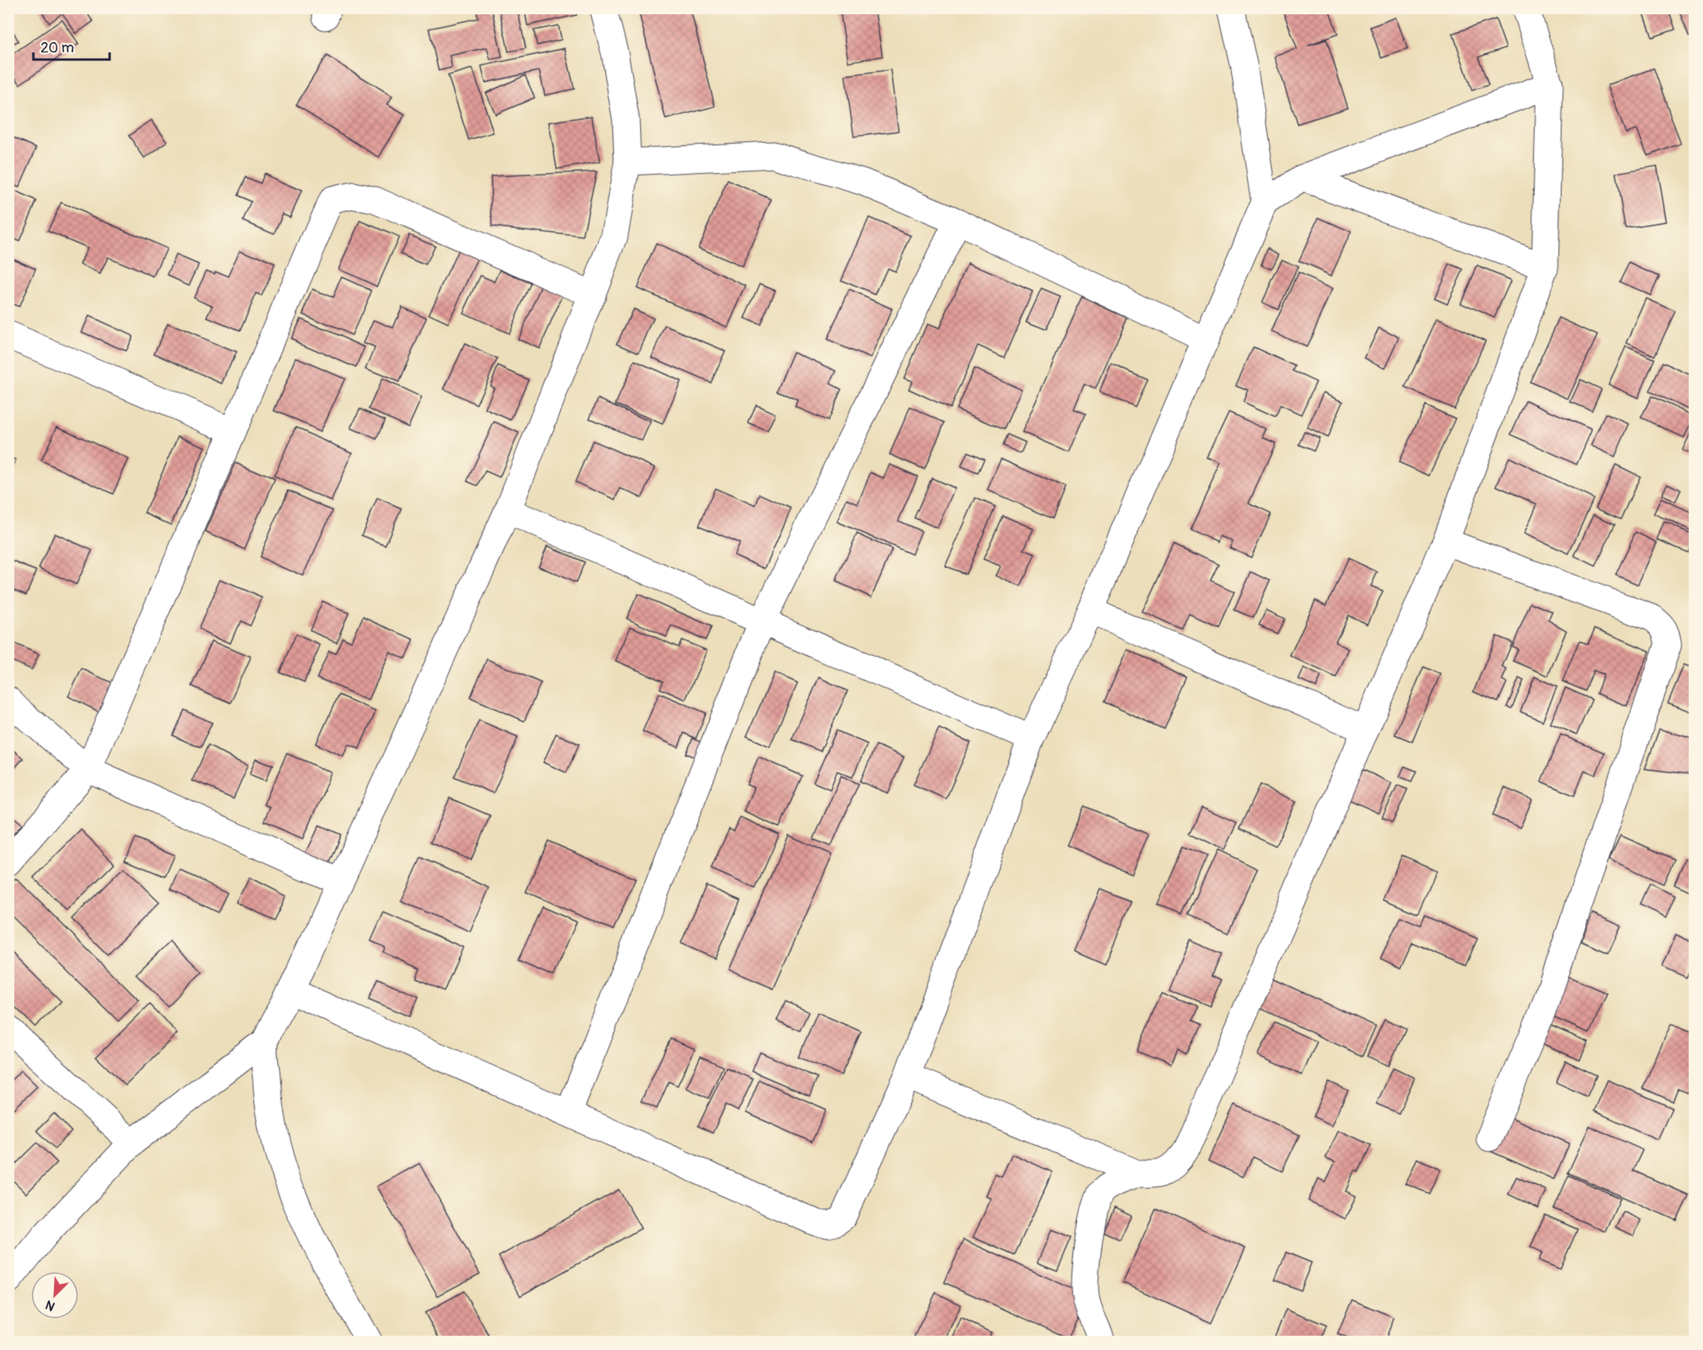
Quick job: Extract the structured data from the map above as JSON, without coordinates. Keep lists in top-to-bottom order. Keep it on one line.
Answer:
{"scale_bar":"20 m","north":"bottom left"}
